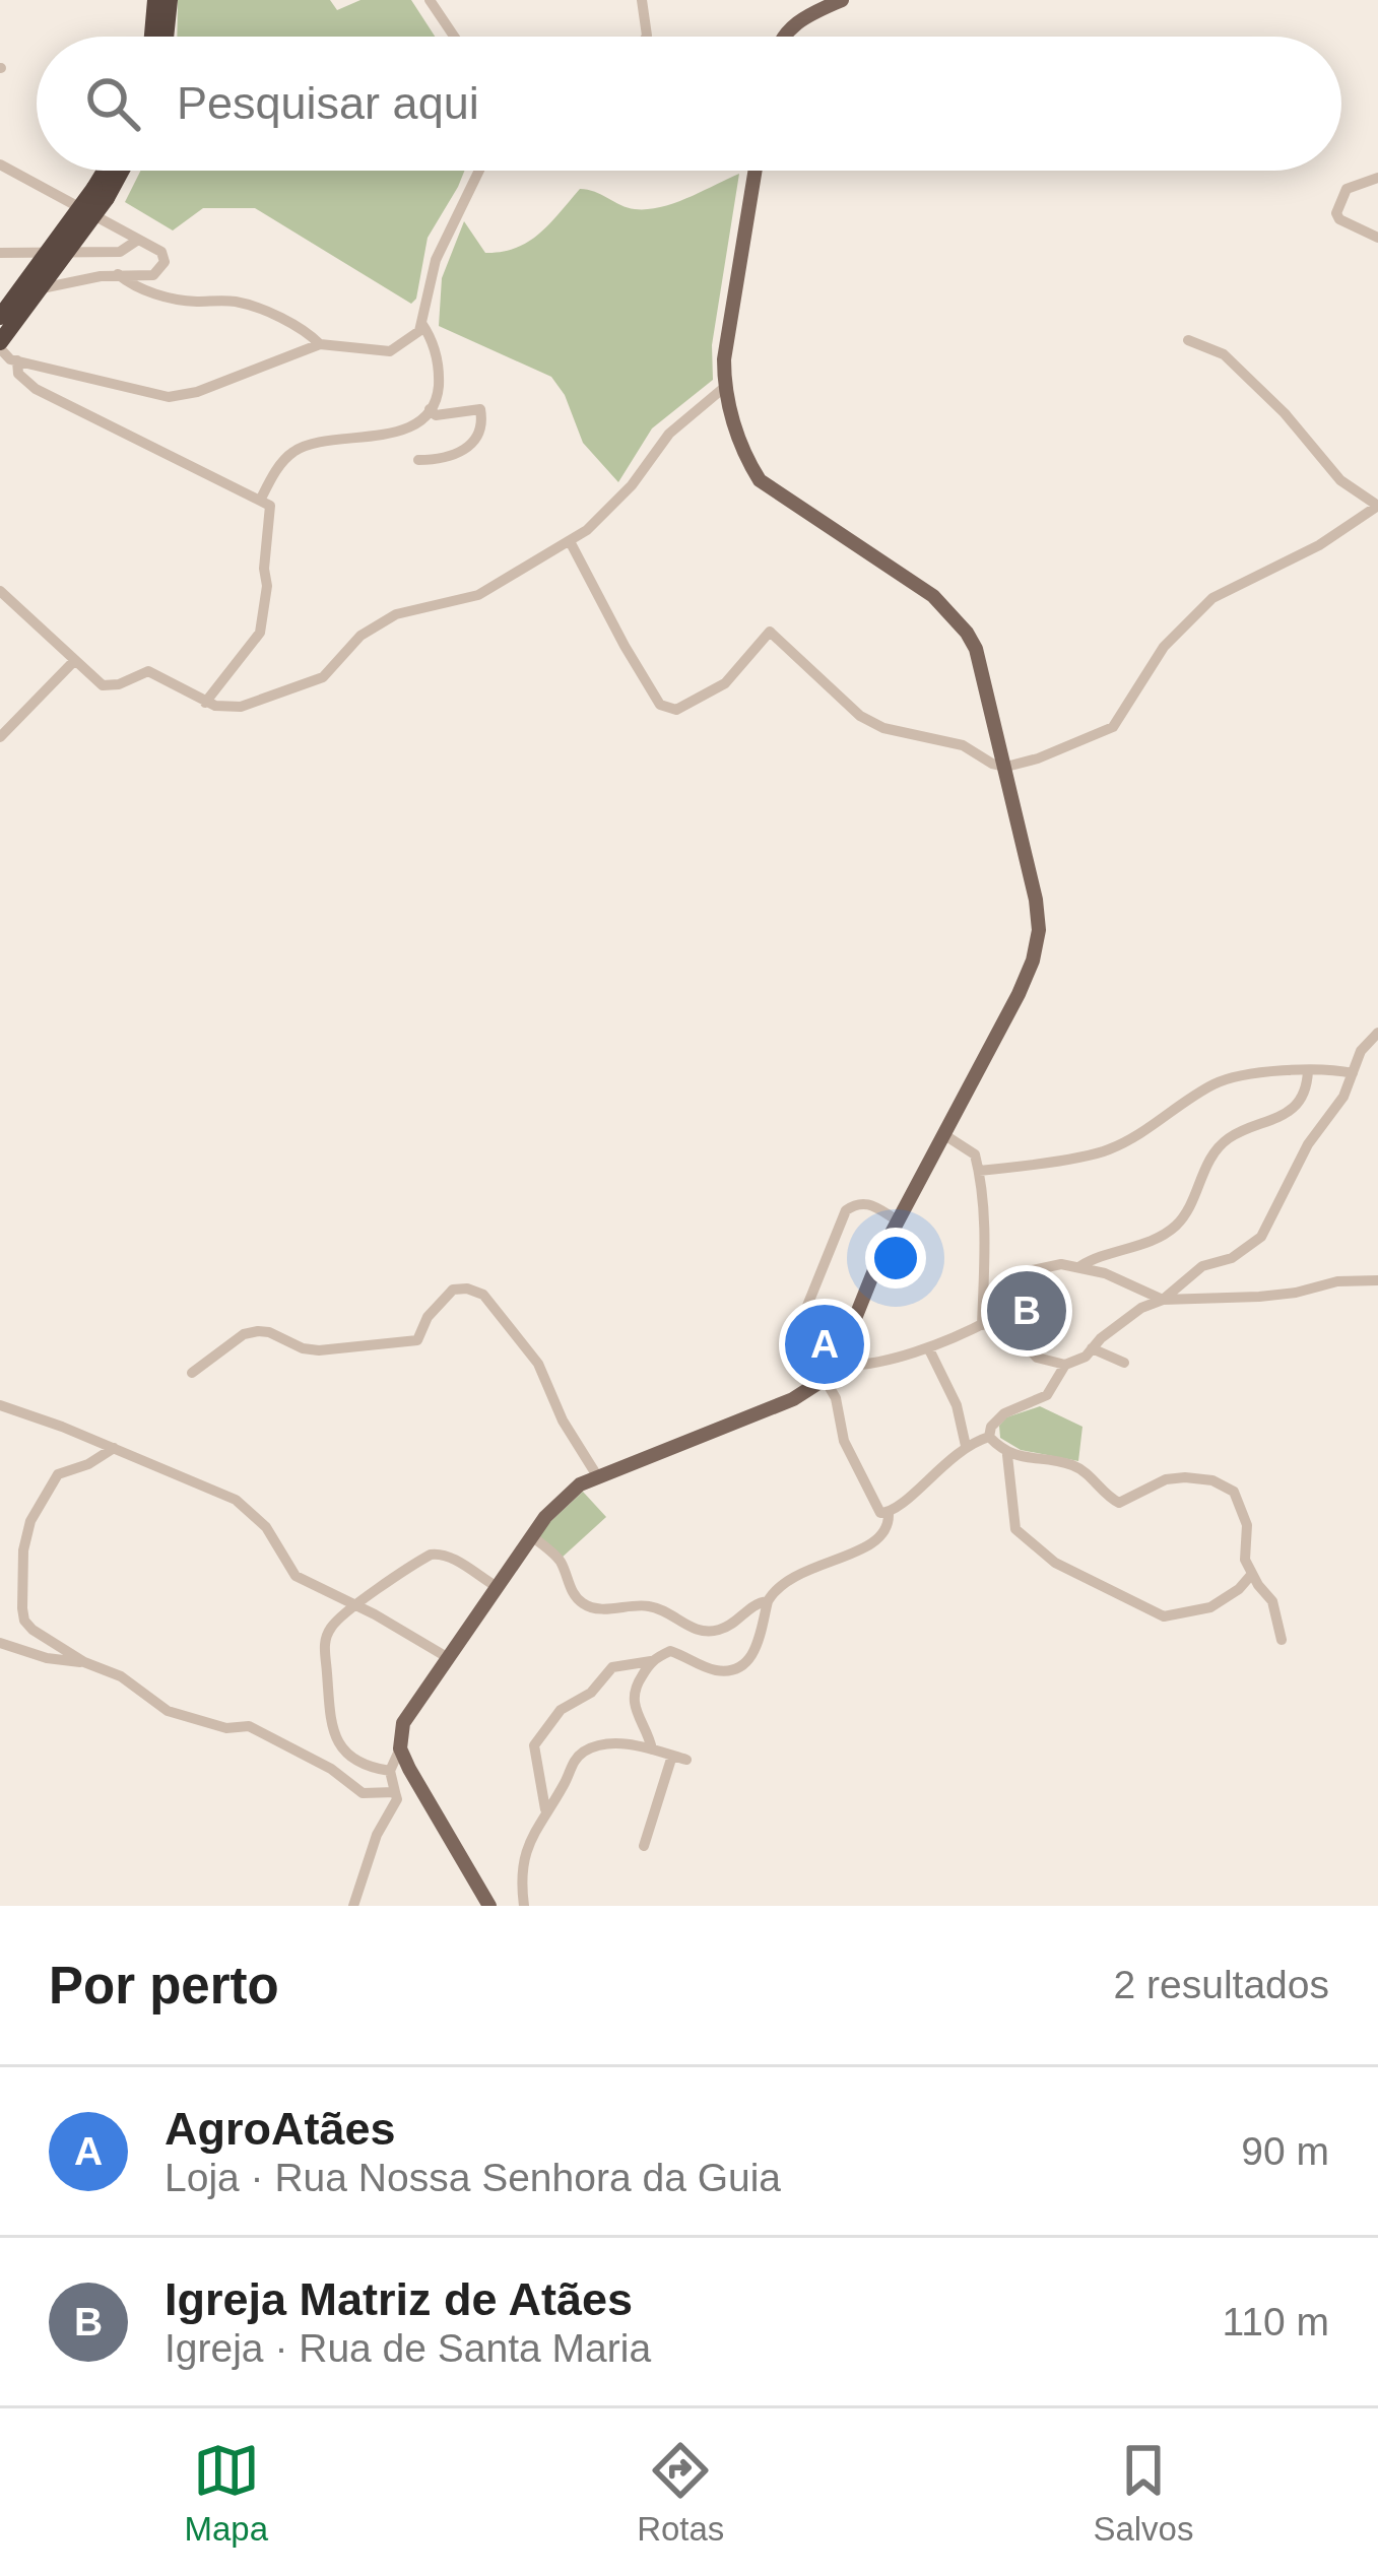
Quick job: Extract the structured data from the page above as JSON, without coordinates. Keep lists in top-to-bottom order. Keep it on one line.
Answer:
{"page":{"search":"Pesquisar aqui","pins":["B","A"],"heading":["Por perto","2 resultados"],"list":[{"mark":"A","name":"AgroAtães","note":"Loja · Rua Nossa Senhora da Guia","value":"90 m"},{"mark":"B","name":"Igreja Matriz de Atães","note":"Igreja · Rua de Santa Maria","value":"110 m"}],"nav":["Mapa","Rotas","Salvos"]}}
